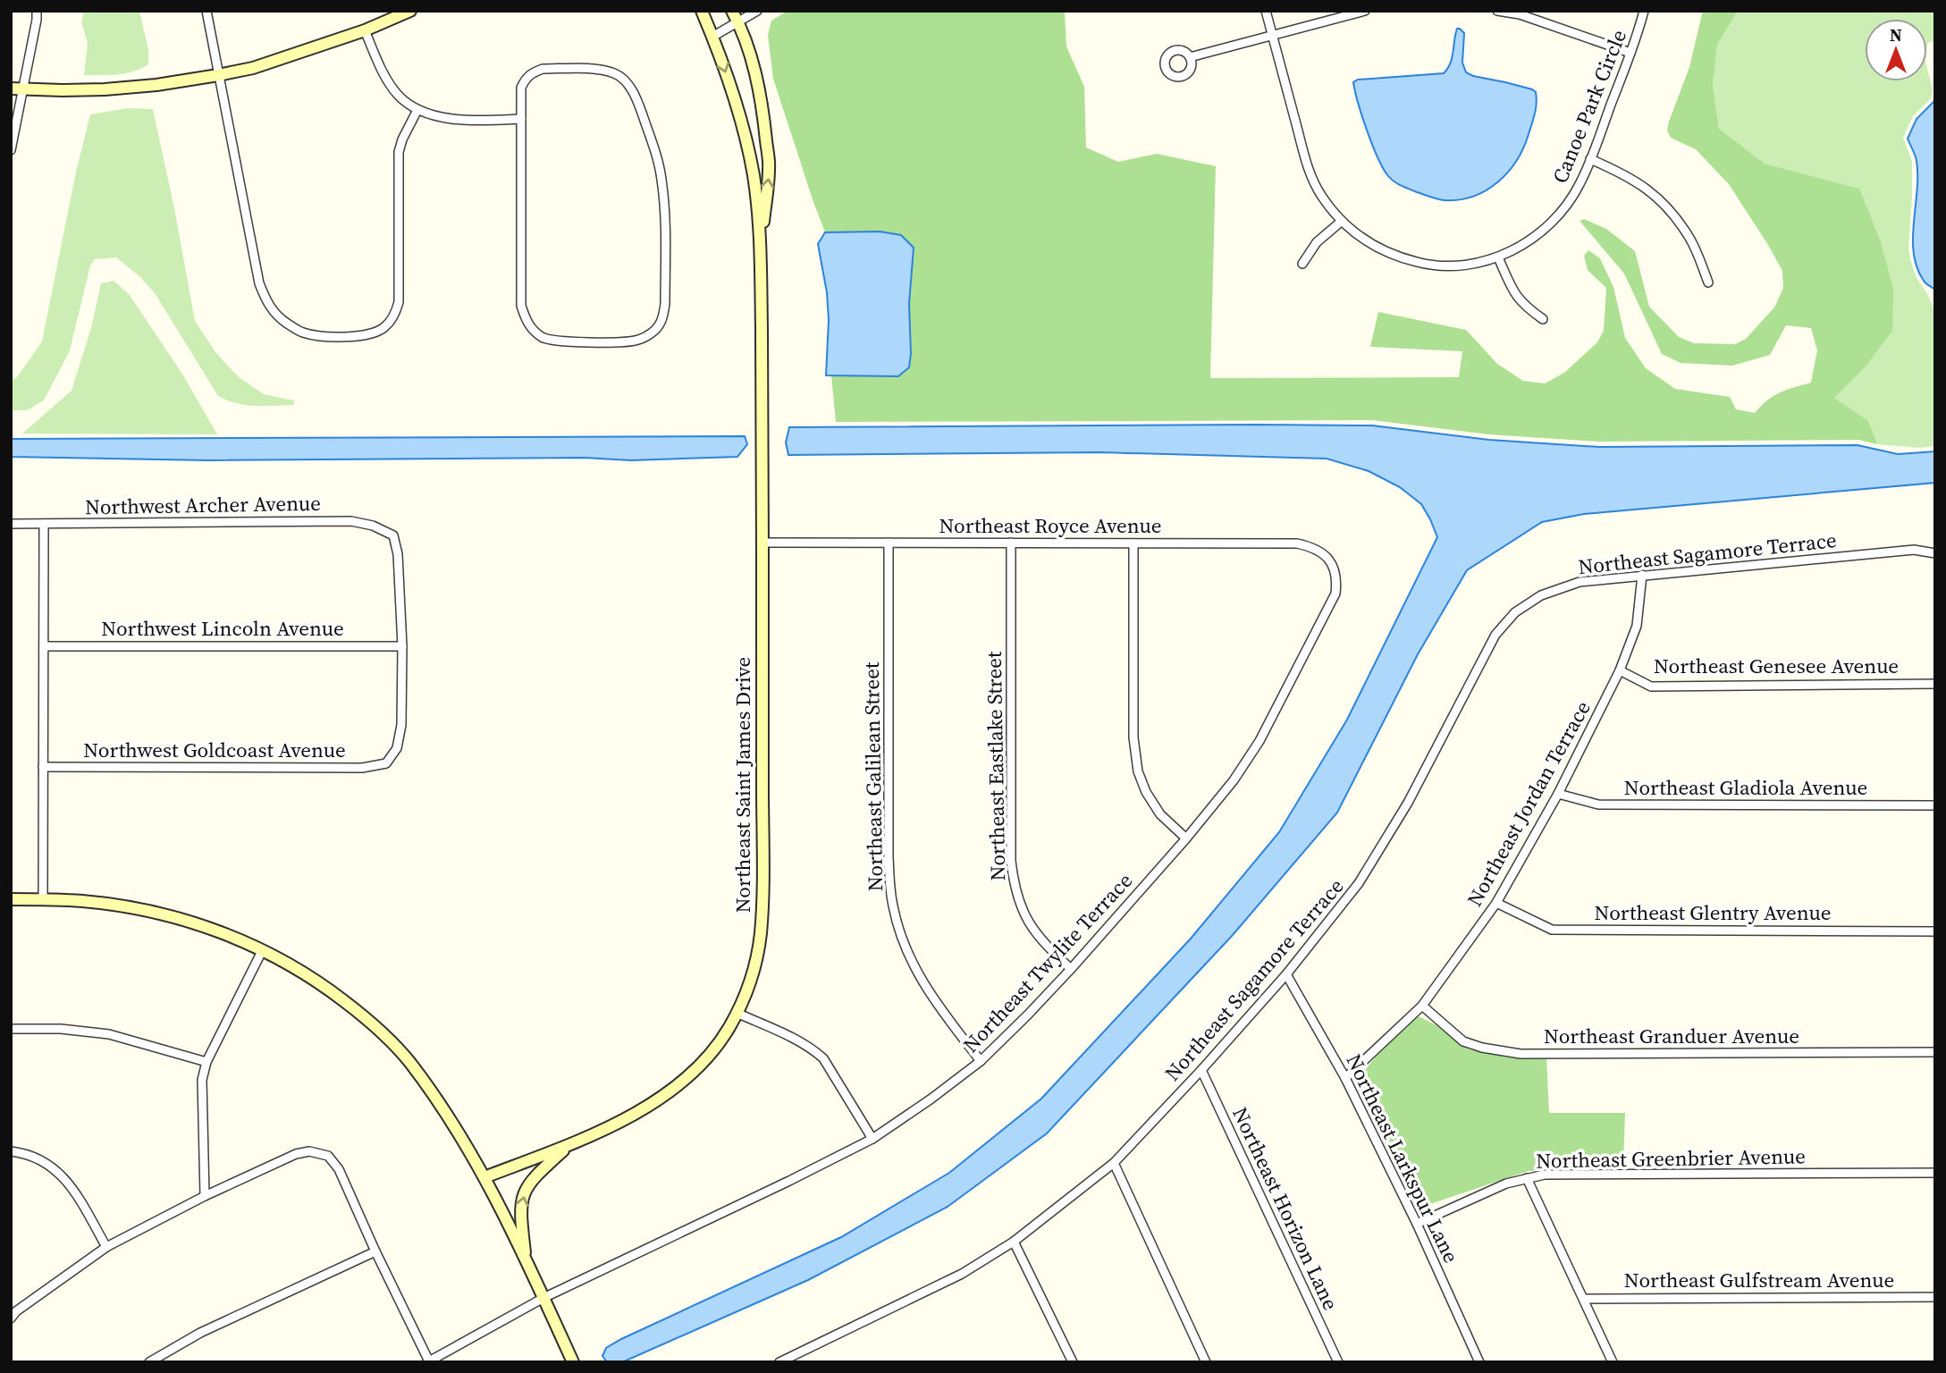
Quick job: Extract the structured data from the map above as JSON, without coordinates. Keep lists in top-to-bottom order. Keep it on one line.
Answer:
{"streets":{"main road":["Northeast Saint James Drive"],"street":["Canoe Park Circle","Northwest Archer Avenue","Northeast Royce Avenue","Northeast Sagamore Terrace","Northwest Lincoln Avenue","Northeast Genesee Avenue","Northwest Goldcoast Avenue","Northeast Eastlake Street","Northeast Galilean Street","Northeast Gladiola Avenue","Northeast Jordan Terrace","Northeast Glentry Avenue","Northeast Twylite Terrace","Northeast Granduer Avenue","Northeast Larkspur Lane","Northeast Greenbrier Avenue","Northeast Horizon Lane","Northeast Gulfstream Avenue"]},"crossings":[["Northwest Archer Avenue","Northwest Lincoln Avenue"],["Northwest Archer Avenue","Northwest Goldcoast Avenue"],["Northeast Royce Avenue","Northeast Eastlake Street"],["Northeast Royce Avenue","Northeast Galilean Street"],["Northeast Royce Avenue","Northeast Saint James Drive"],["Northeast Royce Avenue","Northeast Twylite Terrace"],["Northeast Sagamore Terrace","Northeast Jordan Terrace"],["Northeast Sagamore Terrace","Northeast Larkspur Lane"],["Northeast Sagamore Terrace","Northeast Horizon Lane"],["Northwest Lincoln Avenue","Northwest Goldcoast Avenue"],["Northeast Genesee Avenue","Northeast Jordan Terrace"],["Northeast Eastlake Street","Northeast Twylite Terrace"],["Northeast Galilean Street","Northeast Twylite Terrace"],["Northeast Gladiola Avenue","Northeast Jordan Terrace"],["Northeast Jordan Terrace","Northeast Glentry Avenue"],["Northeast Jordan Terrace","Northeast Granduer Avenue"],["Northeast Jordan Terrace","Northeast Larkspur Lane"],["Northeast Larkspur Lane","Northeast Greenbrier Avenue"]],"north":"top"}
